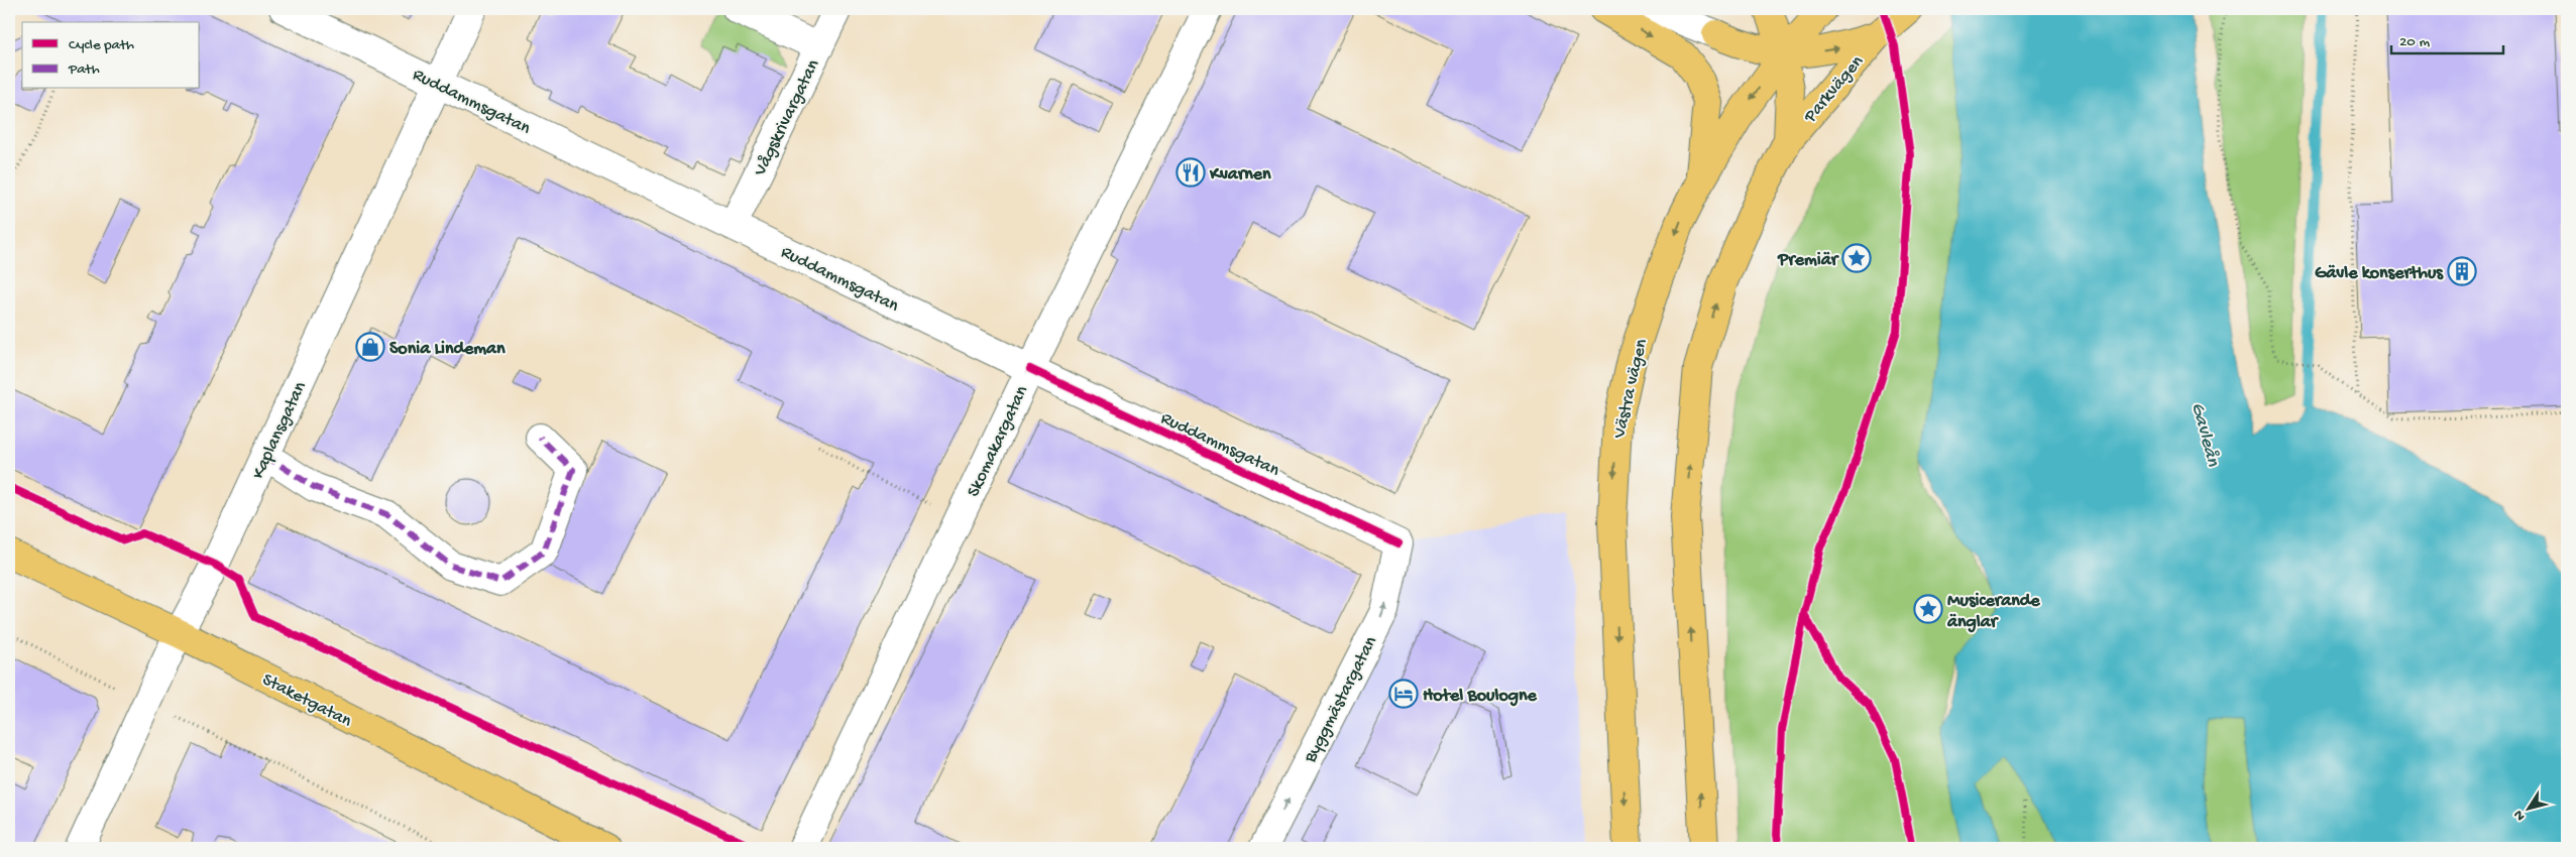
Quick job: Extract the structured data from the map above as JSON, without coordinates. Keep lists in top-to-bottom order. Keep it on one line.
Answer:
{"streets":{"main road":["Parkvägen","Västra vägen","Staketgatan"],"street":["Ruddammsgatan","Vågskrivargatan","Kaplansgatan","Skomakargatan","Byggmästargatan"]},"crossings":[["Ruddammsgatan","Vågskrivargatan"],["Ruddammsgatan","Kaplansgatan"],["Ruddammsgatan","Skomakargatan"],["Ruddammsgatan","Byggmästargatan"],["Kaplansgatan","Staketgatan"]],"one_way":["Byggmästargatan"],"water":["Gavleån"],"places":{"restaurant":["Kvarnen"],"place":["Premiär","Musicerande änglar"],"building":["Gävle konserthus"],"shop":["Sonia Lindeman"],"hotel":["Hotel Boulogne"]},"legend":["Cycle path","Path"],"scale_bar":"20 m","north":"bottom left"}
